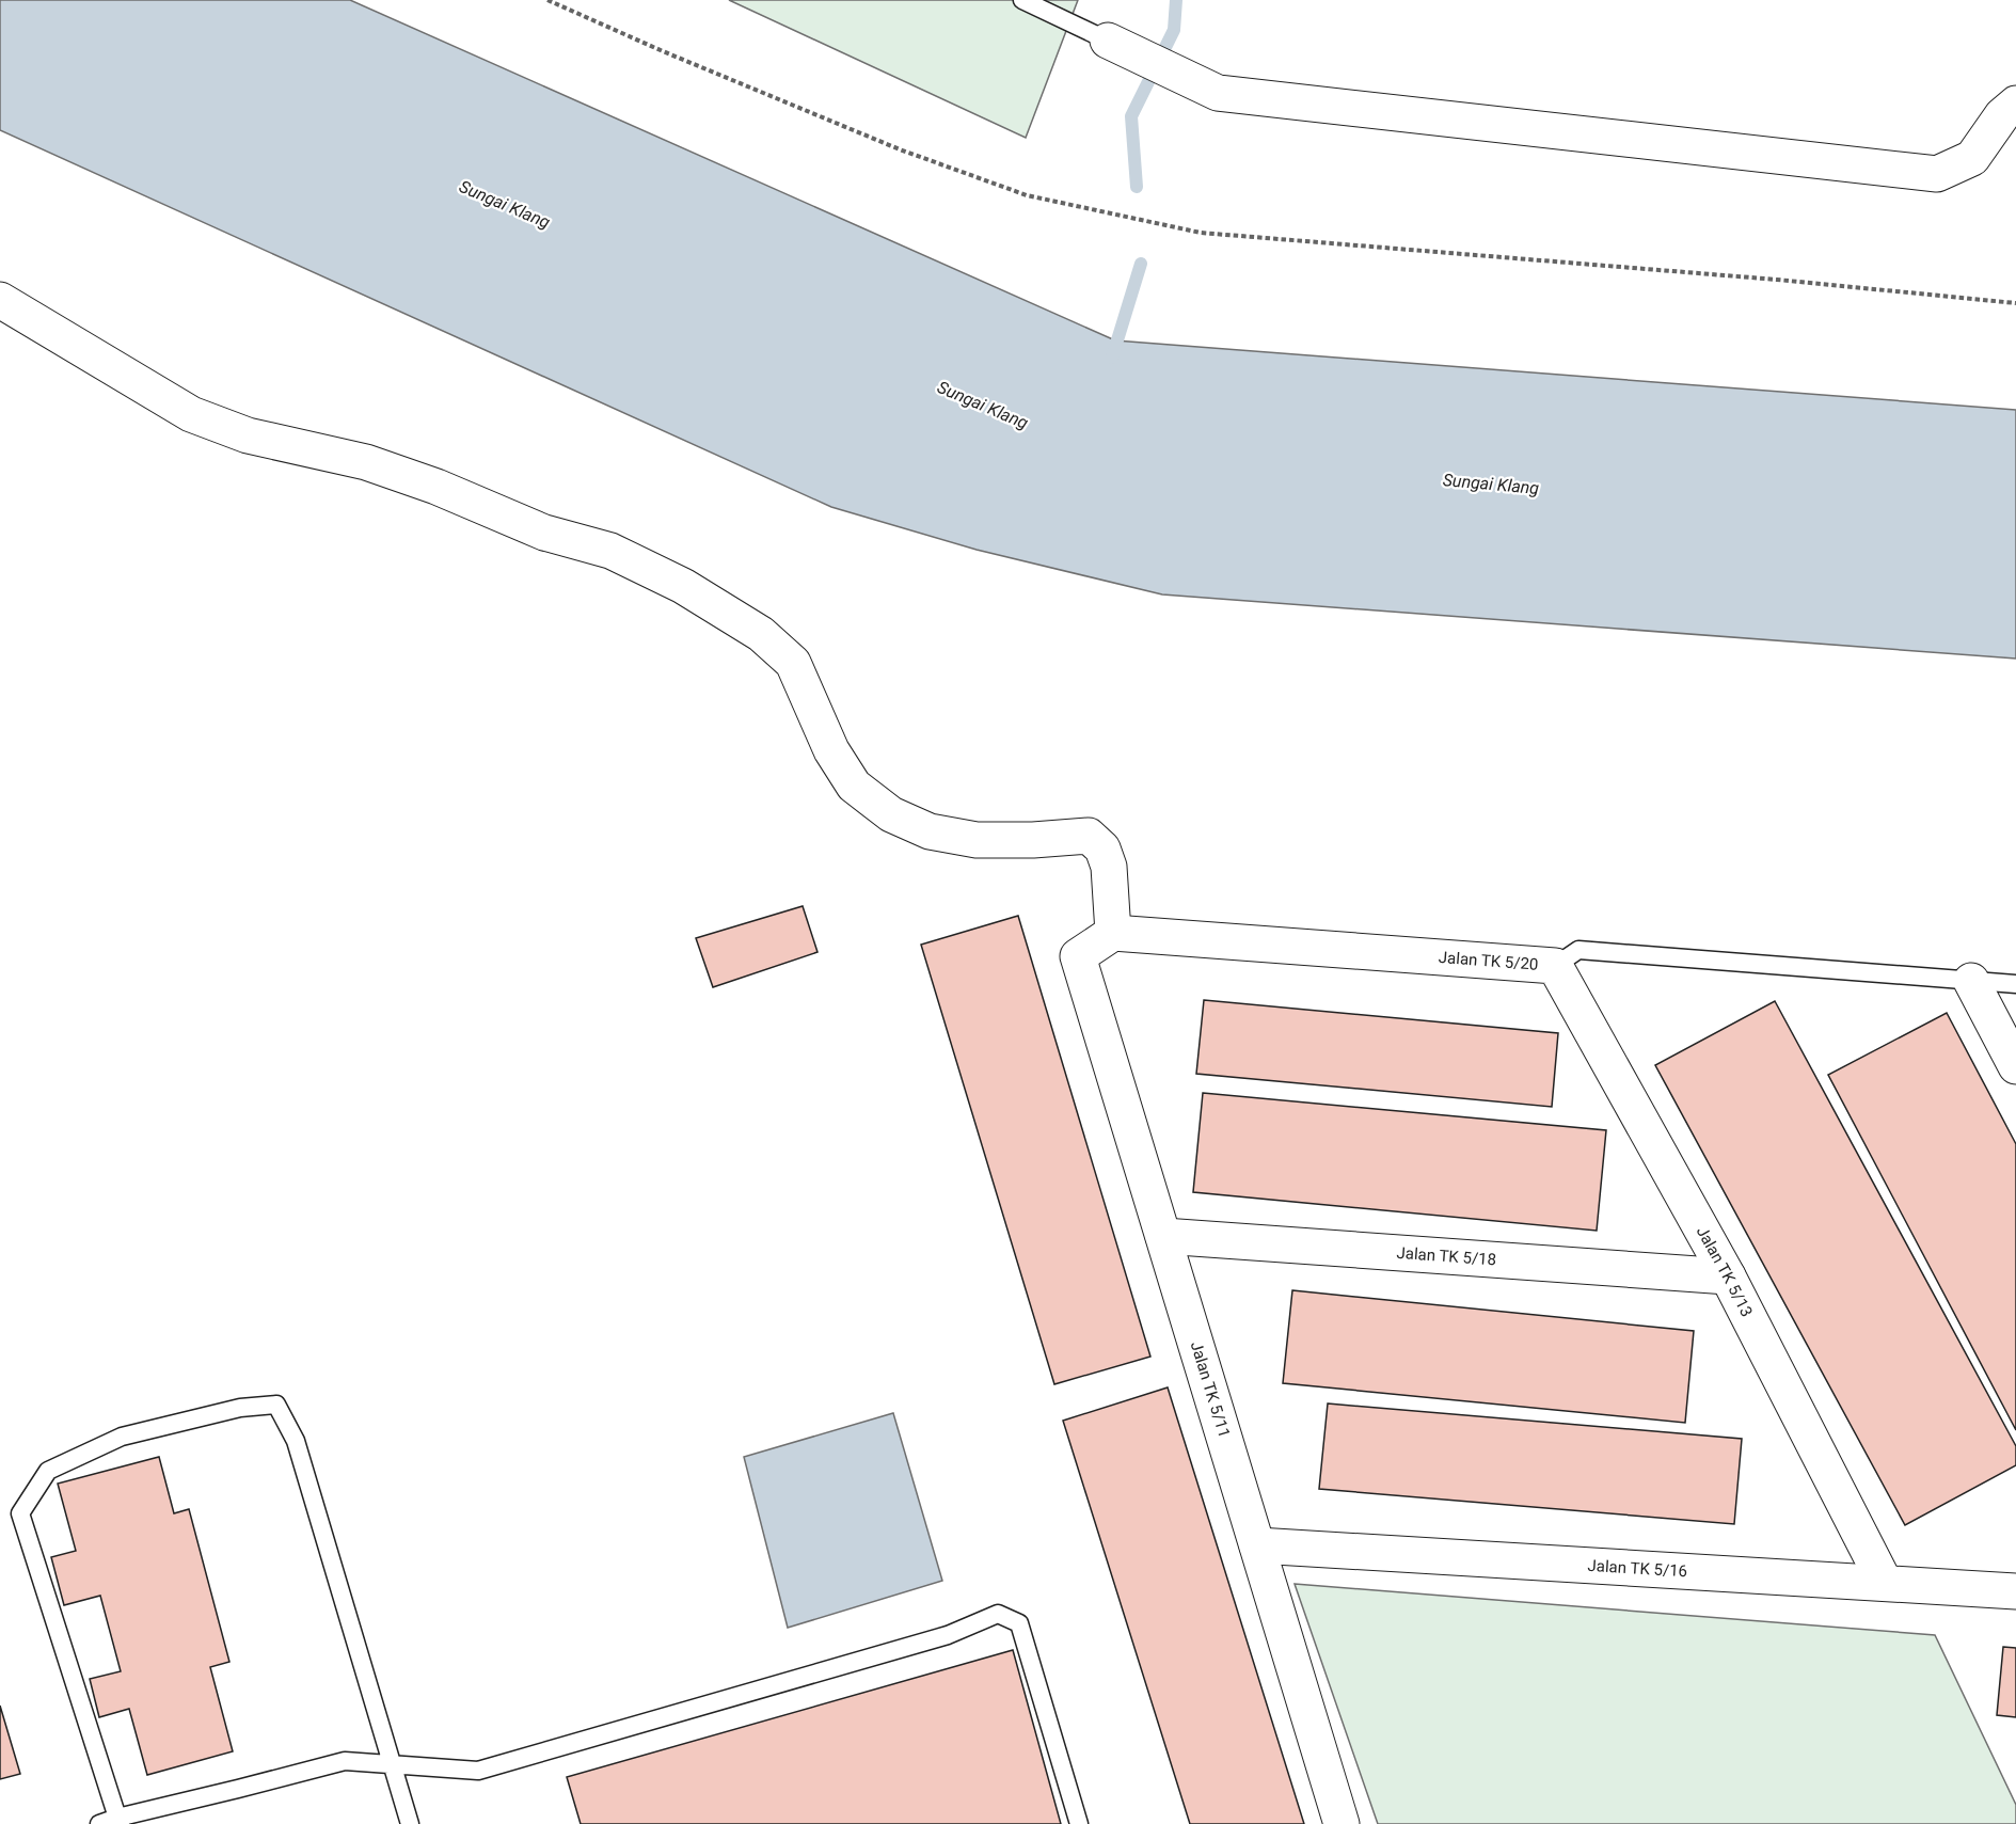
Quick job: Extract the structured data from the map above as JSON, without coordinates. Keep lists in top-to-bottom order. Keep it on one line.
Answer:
{"streets":{"street":["Jalan TK 5/20","Jalan TK 5/18","Jalan TK 5/13","Jalan TK 5/11","Jalan TK 5/16"]},"crossings":[["Jalan TK 5/20","Jalan TK 5/13"],["Jalan TK 5/20","Jalan TK 5/11"],["Jalan TK 5/18","Jalan TK 5/13"],["Jalan TK 5/18","Jalan TK 5/11"],["Jalan TK 5/13","Jalan TK 5/16"],["Jalan TK 5/11","Jalan TK 5/16"]],"water":["Sungai Klang"]}
